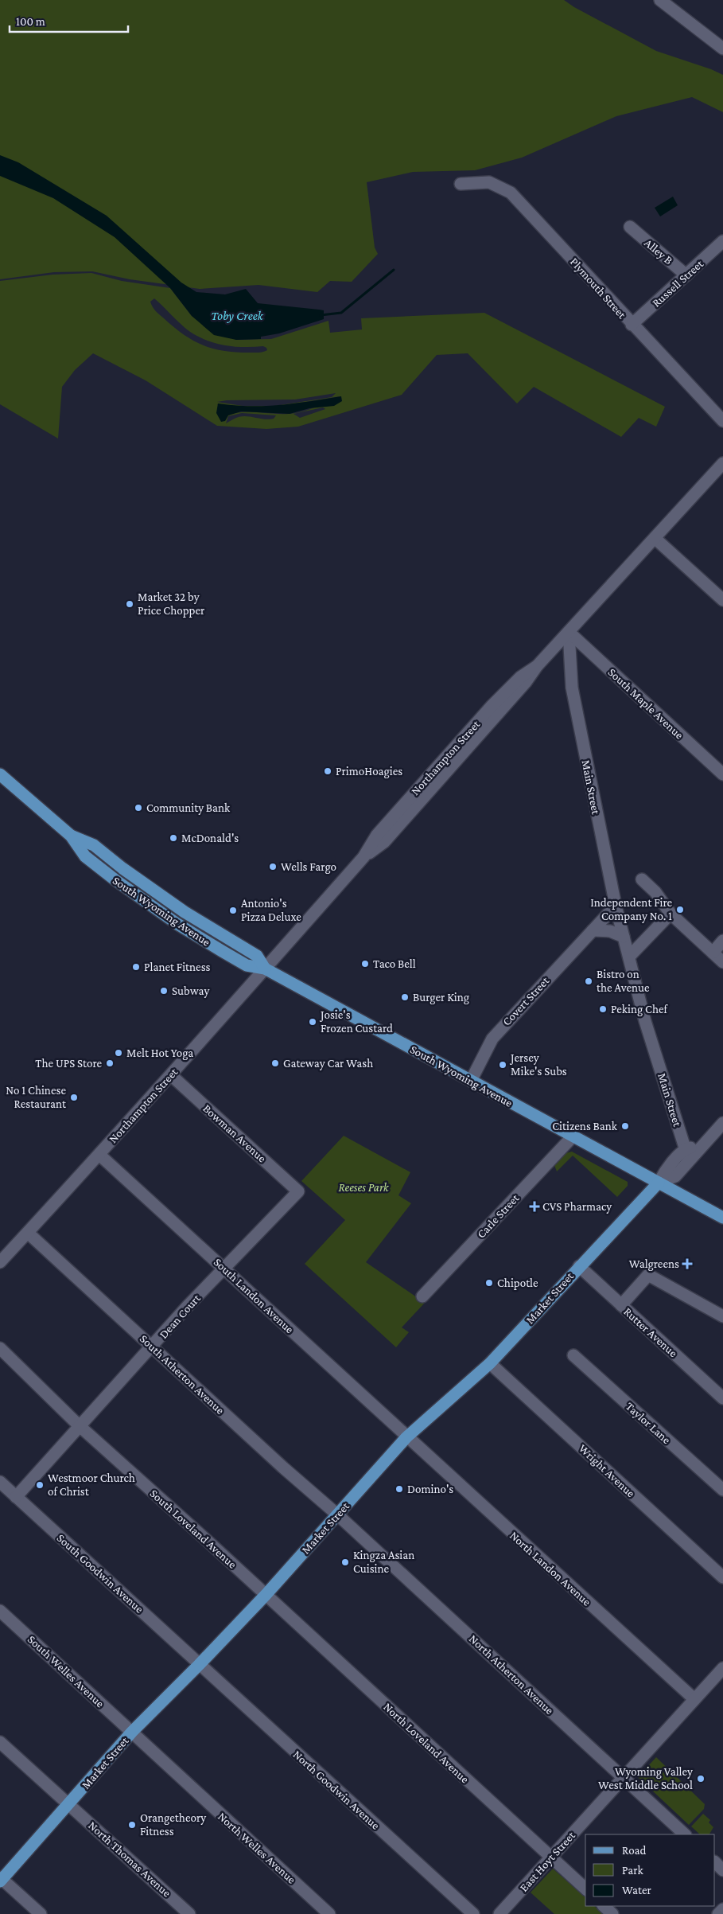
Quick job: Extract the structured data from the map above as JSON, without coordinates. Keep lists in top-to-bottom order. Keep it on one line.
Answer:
{"streets":{"main road":["South Wyoming Avenue","Market Street"],"street":["Alley B","Russell Street","Plymouth Street","South Maple Avenue","Northampton Street","Main Street","Covert Street","Bowman Avenue","Carle Street","South Landon Avenue","Dean Court","Rutter Avenue","South Atherton Avenue","Taylor Lane","Wright Avenue","South Loveland Avenue","North Landon Avenue","South Goodwin Avenue","South Welles Avenue","North Atherton Avenue","North Loveland Avenue","North Goodwin Avenue","North Welles Avenue","North Thomas Avenue","East Hoyt Street"]},"crossings":[["Alley B","Russell Street"],["Russell Street","Plymouth Street"],["South Maple Avenue","Northampton Street"],["South Maple Avenue","Main Street"],["Northampton Street","Main Street"],["Northampton Street","South Wyoming Avenue"],["Northampton Street","Bowman Avenue"],["Northampton Street","South Landon Avenue"],["Northampton Street","South Atherton Avenue"],["Main Street","Covert Street"],["Main Street","Market Street"],["South Wyoming Avenue","Covert Street"],["South Wyoming Avenue","Carle Street"],["South Wyoming Avenue","Market Street"],["Bowman Avenue","Dean Court"],["South Landon Avenue","Market Street"],["South Landon Avenue","Dean Court"],["South Landon Avenue","North Landon Avenue"],["Market Street","Rutter Avenue"],["Market Street","South Atherton Avenue"],["Market Street","Wright Avenue"],["Market Street","South Loveland Avenue"],["Market Street","North Landon Avenue"],["Market Street","South Goodwin Avenue"],["Market Street","South Welles Avenue"],["Market Street","North Atherton Avenue"],["Market Street","North Loveland Avenue"],["Market Street","North Goodwin Avenue"],["Market Street","North Welles Avenue"],["Market Street","North Thomas Avenue"],["Dean Court","South Atherton Avenue"],["Dean Court","South Loveland Avenue"],["Dean Court","South Goodwin Avenue"],["South Atherton Avenue","North Atherton Avenue"],["South Loveland Avenue","North Loveland Avenue"],["North Landon Avenue","East Hoyt Street"],["South Goodwin Avenue","North Goodwin Avenue"],["South Welles Avenue","North Welles Avenue"],["North Atherton Avenue","East Hoyt Street"],["North Loveland Avenue","East Hoyt Street"]],"water":["Toby Creek"],"parks":["Reeses Park"],"places":{"other":["Market 32 by Price Chopper","PrimoHoagies","Community Bank","McDonald's","Wells Fargo","Independent Fire Company No. 1","Antonio's Pizza Deluxe","Taco Bell","Planet Fitness","Bistro on the Avenue","Subway","Burger King","Peking Chef","Josie's Frozen Custard","Melt Hot Yoga","The UPS Store","Gateway Car Wash","Jersey Mike's Subs","No 1 Chinese Restaurant","Citizens Bank","Chipotle","Westmoor Church of Christ","Domino's","Kingza Asian Cuisine","Wyoming Valley West Middle School","Orangetheory Fitness"],"health":["CVS Pharmacy","Walgreens"]},"legend":["Road","Park","Water"],"scale_bar":"100 m"}
